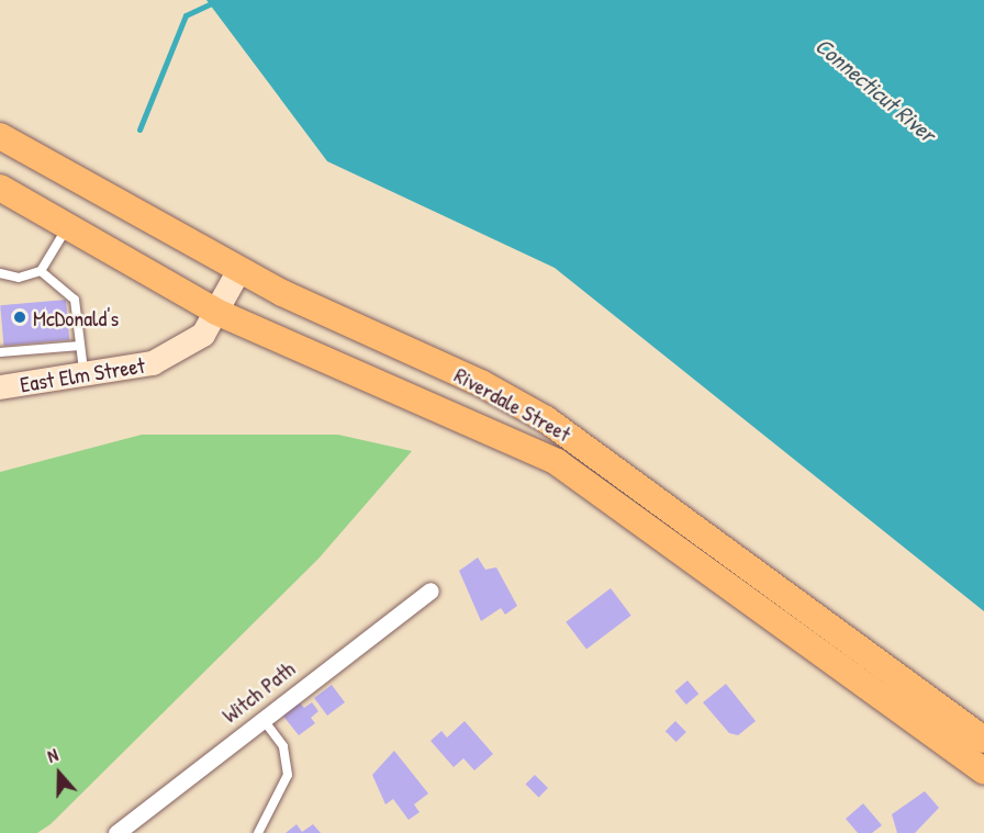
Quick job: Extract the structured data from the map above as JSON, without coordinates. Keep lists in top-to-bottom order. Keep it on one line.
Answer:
{"streets":{"main road":["East Elm Street","Riverdale Street"],"street":["Witch Path"]},"crossings":[["East Elm Street","Riverdale Street"]],"water":["Connecticut River"],"places":["McDonald's"],"north":"top"}
